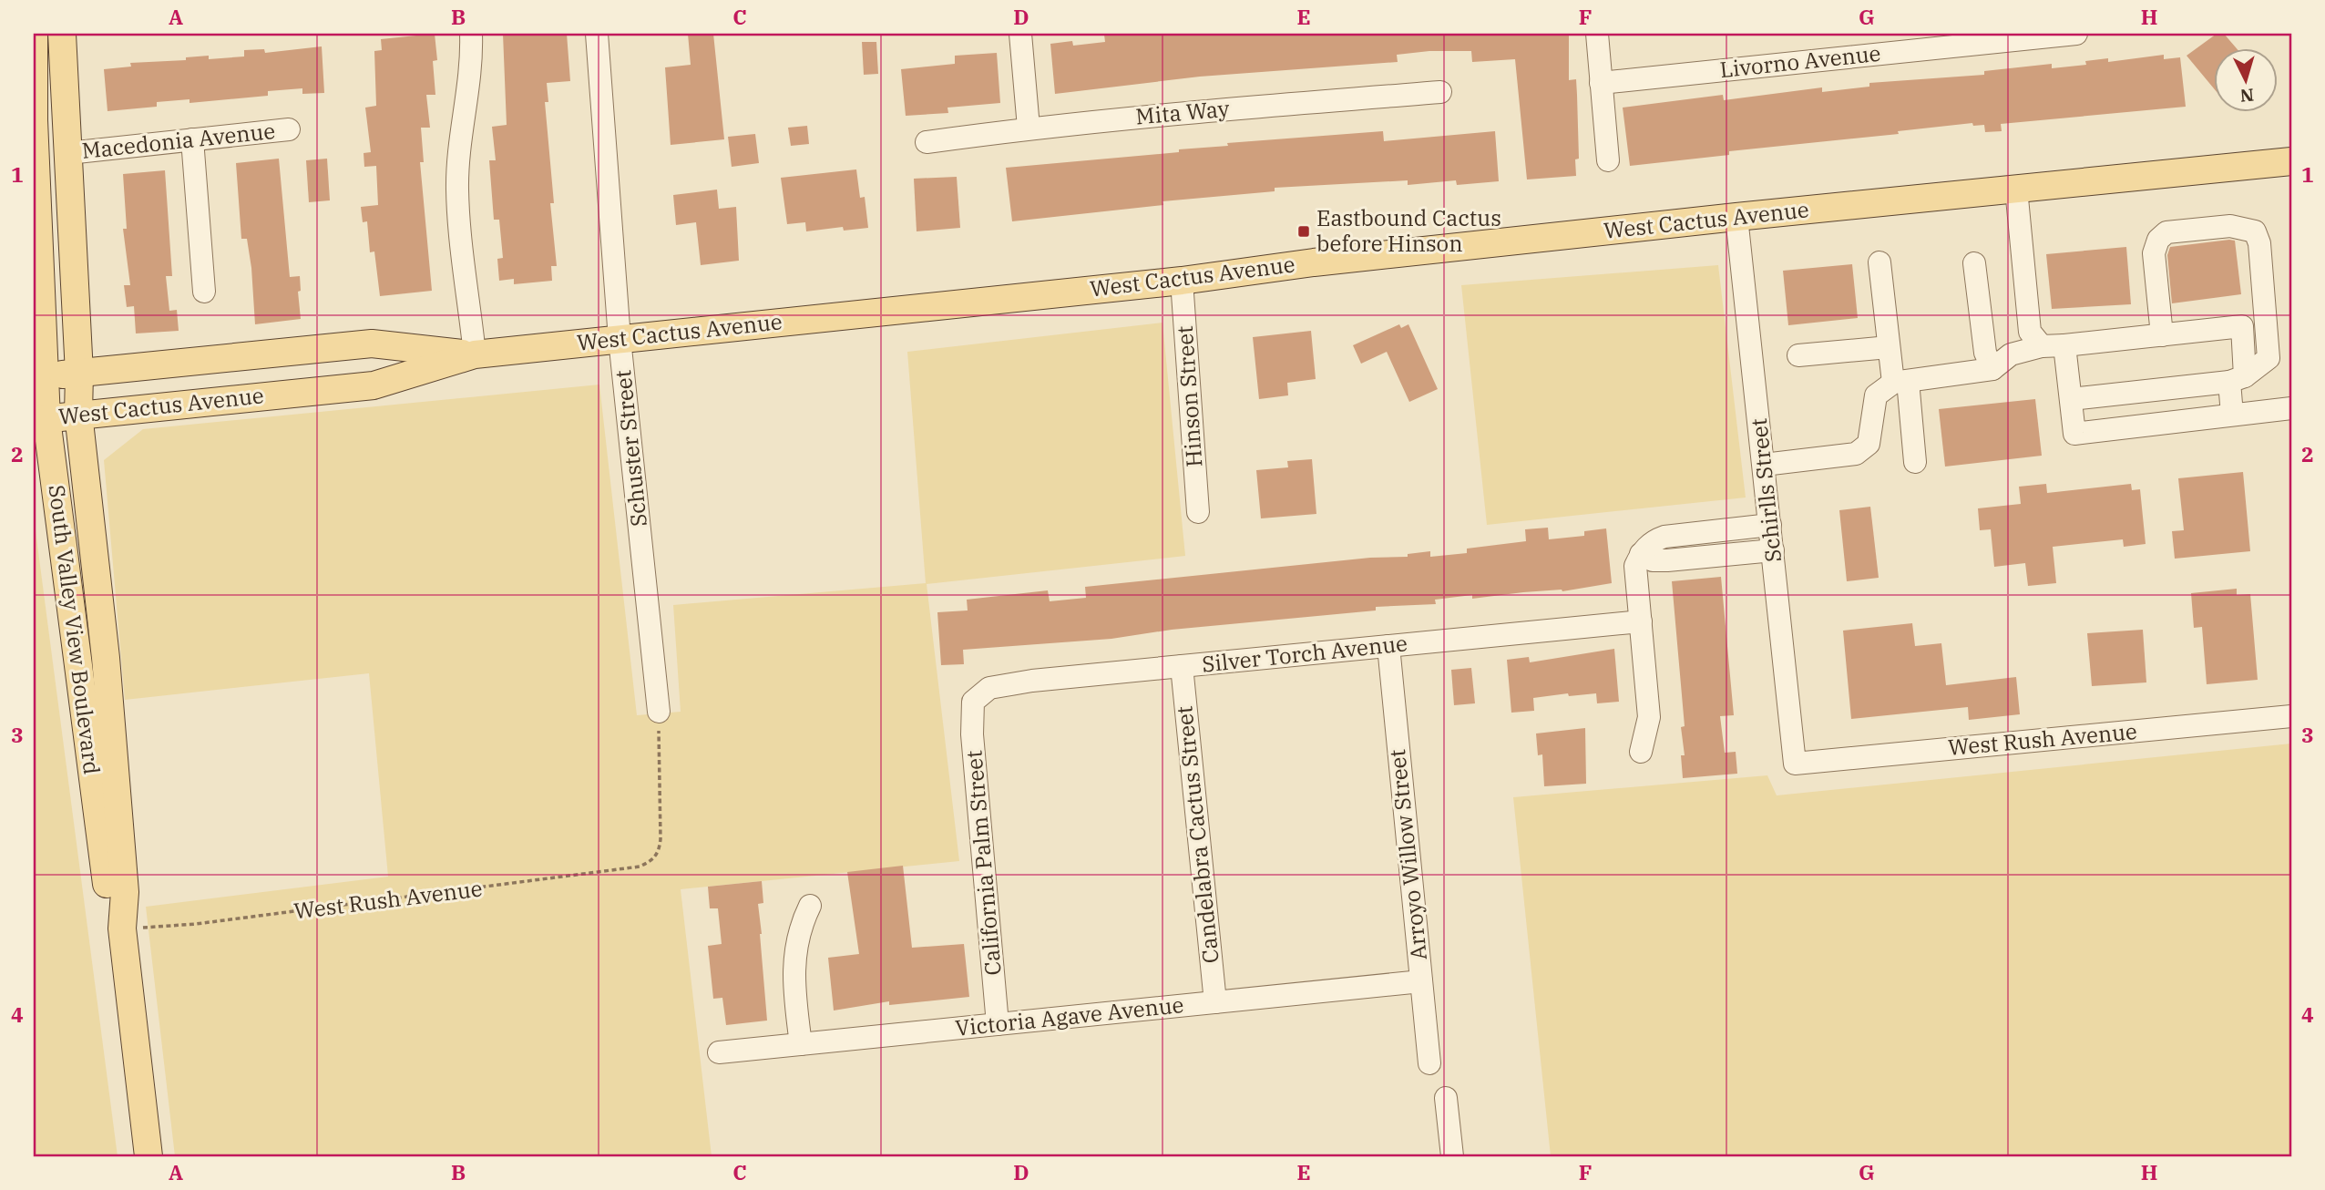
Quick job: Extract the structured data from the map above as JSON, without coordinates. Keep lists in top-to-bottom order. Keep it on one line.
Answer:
{"streets":{"main road":["West Cactus Avenue","South Valley View Boulevard"],"street":["Livorno Avenue","Mita Way","Macedonia Avenue","Hinson Street","Schuster Street","Schirlls Street","Silver Torch Avenue","West Rush Avenue","Candelabra Cactus Street","Arroyo Willow Street","California Palm Street","Victoria Agave Avenue"]},"crossings":[["Macedonia Avenue","South Valley View Boulevard"],["West Cactus Avenue","Hinson Street"],["West Cactus Avenue","Schuster Street"],["West Cactus Avenue","Schirlls Street"],["West Cactus Avenue","South Valley View Boulevard"],["Schuster Street","West Rush Avenue"],["Schirlls Street","West Rush Avenue"],["South Valley View Boulevard","West Rush Avenue"],["Silver Torch Avenue","Candelabra Cactus Street"],["Silver Torch Avenue","Arroyo Willow Street"],["Silver Torch Avenue","California Palm Street"],["Candelabra Cactus Street","Victoria Agave Avenue"],["Arroyo Willow Street","Victoria Agave Avenue"],["California Palm Street","Victoria Agave Avenue"]],"places":{"transit":["Eastbound Cactus before Hinson"]},"north":"bottom","grid":{"columns":["A","B","C","D","E","F","G","H"],"rows":["1","2","3","4"]}}
